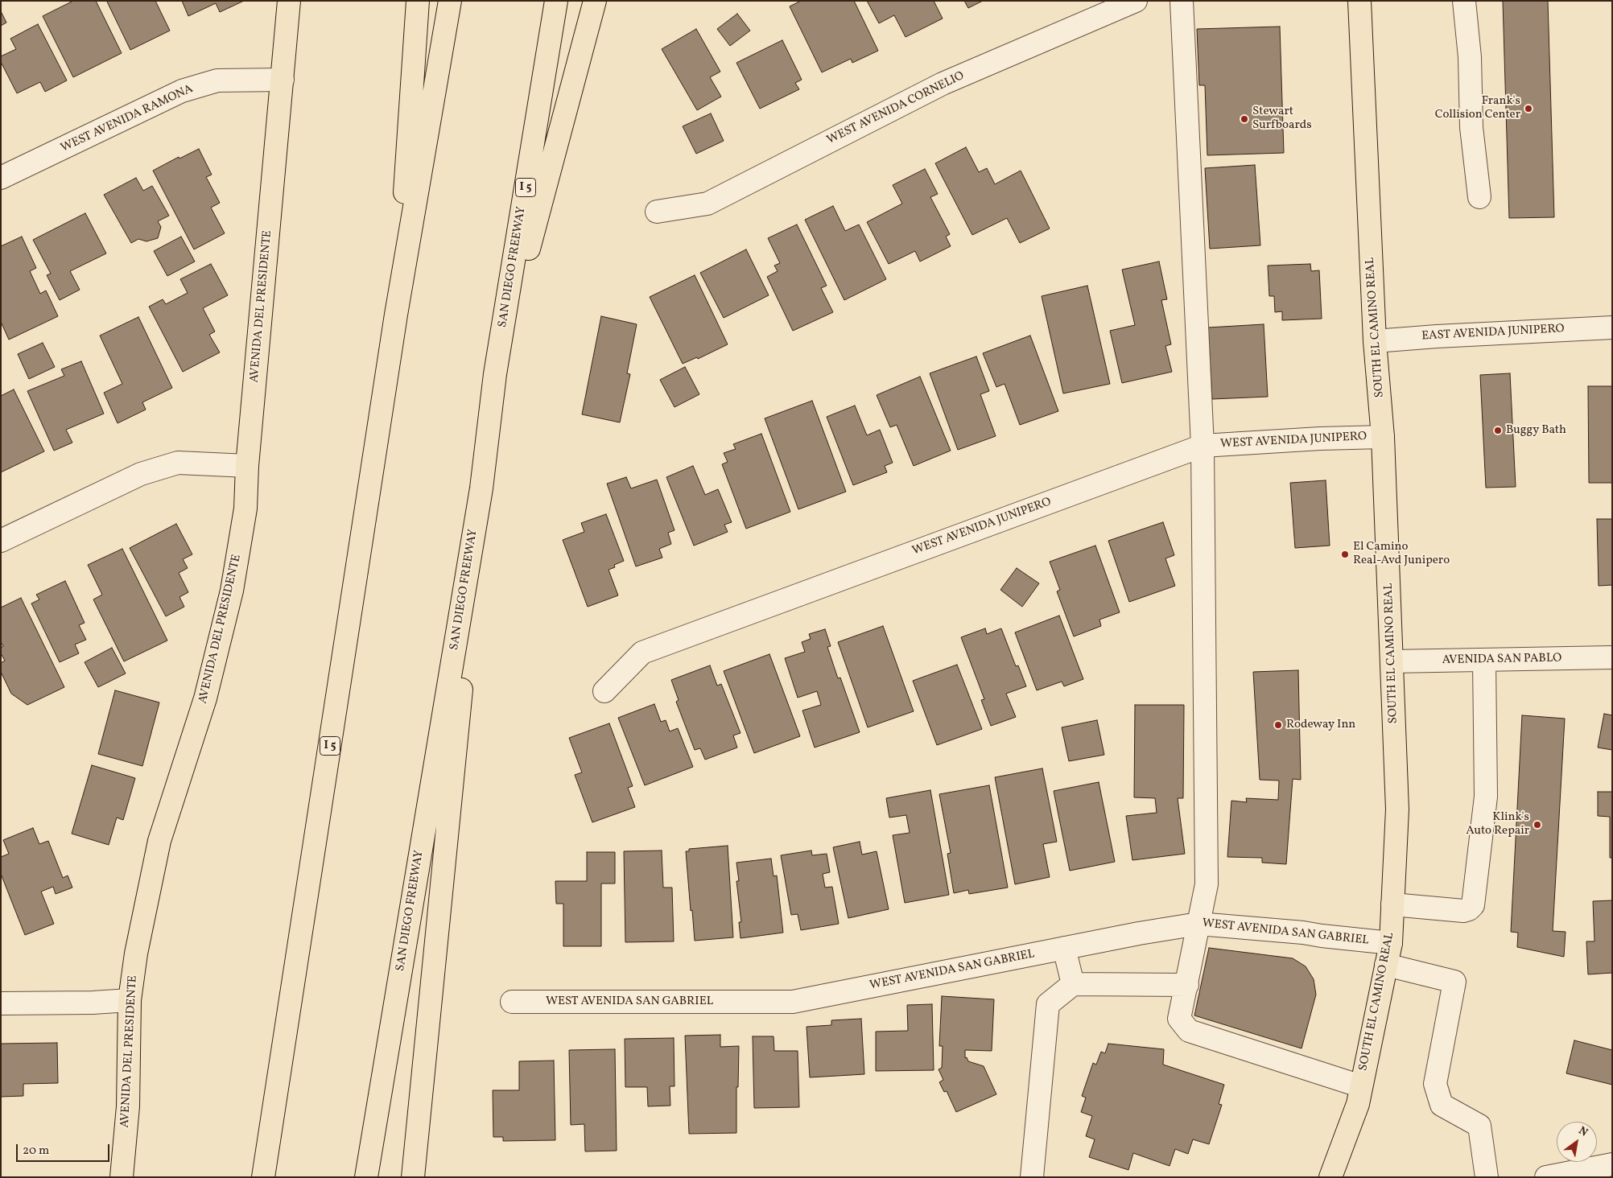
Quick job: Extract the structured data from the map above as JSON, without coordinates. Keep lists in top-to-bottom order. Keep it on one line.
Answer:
{"streets":{"main road":["I 5","SAN DIEGO FREEWAY","AVENIDA DEL PRESIDENTE","SOUTH EL CAMINO REAL"],"street":["WEST AVENIDA CORNELIO","WEST AVENIDA RAMONA","EAST AVENIDA JUNIPERO","WEST AVENIDA JUNIPERO","AVENIDA SAN PABLO","WEST AVENIDA SAN GABRIEL"]},"crossings":[["WEST AVENIDA RAMONA","AVENIDA DEL PRESIDENTE"],["SOUTH EL CAMINO REAL","EAST AVENIDA JUNIPERO"],["SOUTH EL CAMINO REAL","WEST AVENIDA JUNIPERO"],["SOUTH EL CAMINO REAL","AVENIDA SAN PABLO"],["SOUTH EL CAMINO REAL","WEST AVENIDA SAN GABRIEL"]],"places":["Frank's Collision Center","Stewart Surfboards","Buggy Bath","El Camino Real-Avd Junipero","Rodeway Inn","Klink's Auto Repair"],"scale_bar":"20 m","north":"top right"}
